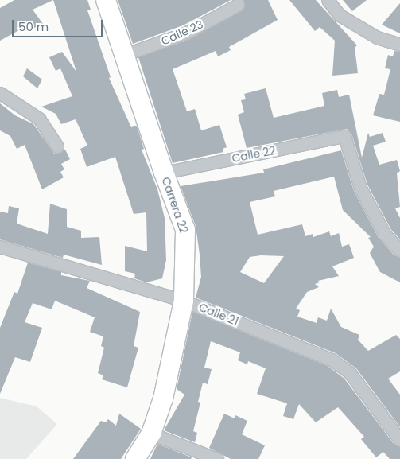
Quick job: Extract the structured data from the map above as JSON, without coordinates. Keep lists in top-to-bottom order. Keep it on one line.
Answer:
{"streets":{"main road":["Carrera 22"],"street":["Calle 23","Calle 22","Calle 21"]},"crossings":[["Calle 23","Carrera 22"],["Calle 22","Carrera 22"],["Carrera 22","Calle 21"]],"scale_bar":"50 m"}
